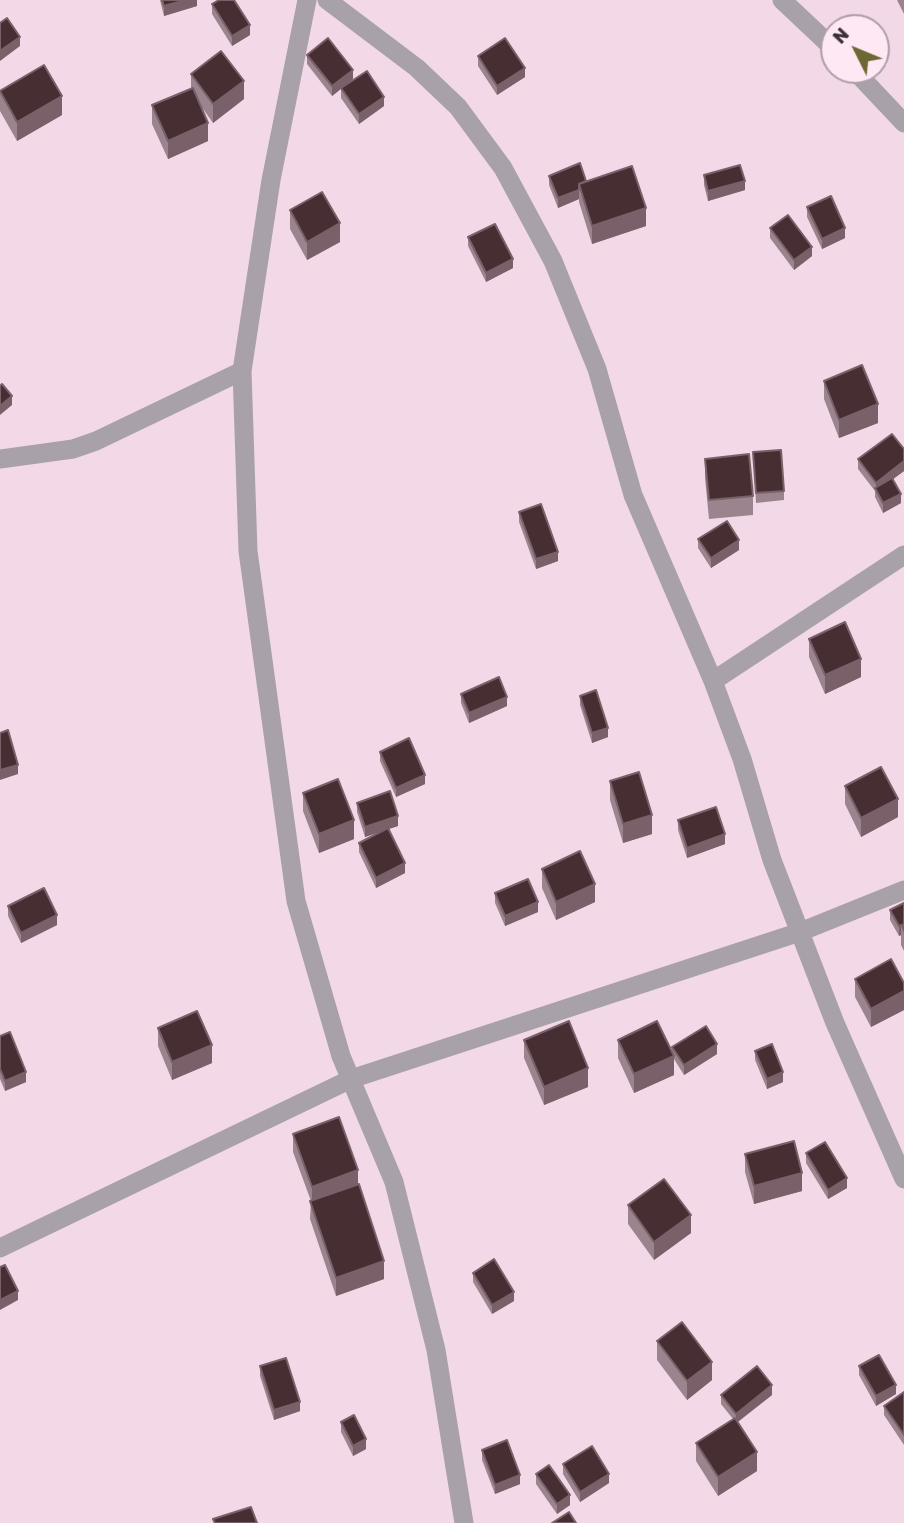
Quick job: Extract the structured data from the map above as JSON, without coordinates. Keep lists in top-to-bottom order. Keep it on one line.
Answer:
{"north":"top left"}
